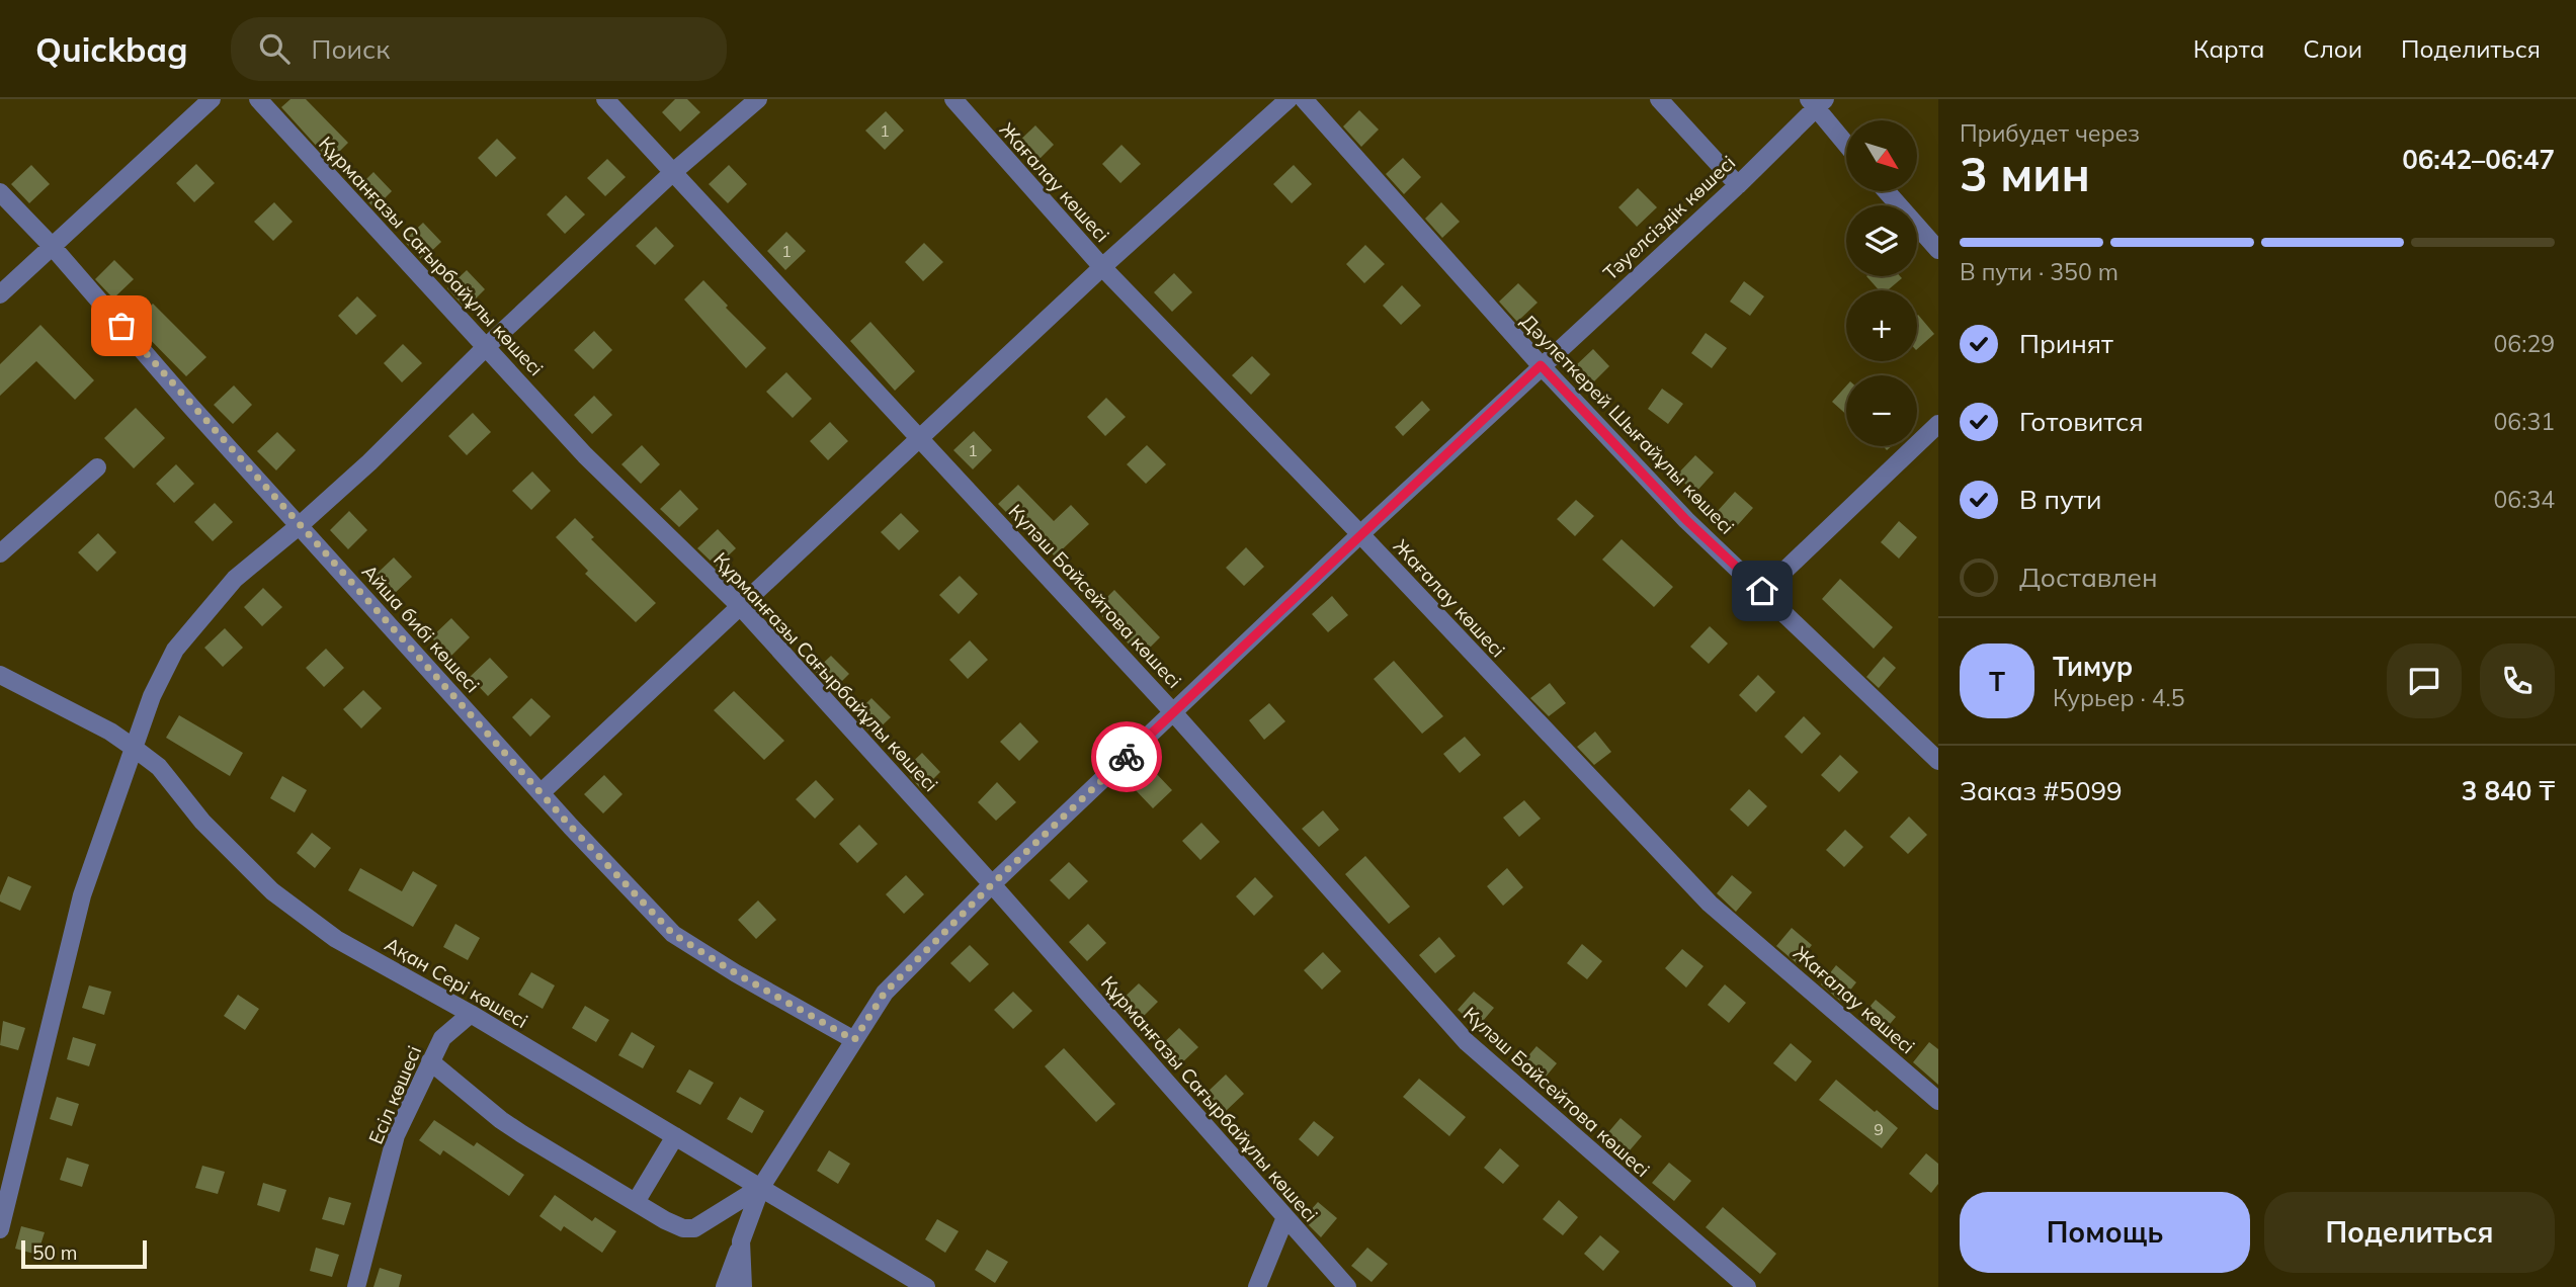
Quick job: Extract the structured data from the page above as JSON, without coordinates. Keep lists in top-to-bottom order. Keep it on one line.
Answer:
{"streets":{"street":["Жағалау көшесі","Тәуелсіздік көшесі","Құрманғазы Сағырбайұлы көшесі","Дәулеткерей Шығайұлы көшесі","Күләш Байсейтова көшесі","Айша бибі көшесі","Ақан Сері көшесі","Есіл көшесі"]},"crossings":[["Жағалау көшесі","Тәуелсіздік көшесі"],["Тәуелсіздік көшесі","Құрманғазы Сағырбайұлы көшесі"],["Тәуелсіздік көшесі","Дәулеткерей Шығайұлы көшесі"],["Тәуелсіздік көшесі","Күләш Байсейтова көшесі"],["Тәуелсіздік көшесі","Айша бибі көшесі"],["Тәуелсіздік көшесі","Ақан Сері көшесі"],["Ақан Сері көшесі","Есіл көшесі"]],"house_numbers":["1","1","1","9"],"scale_bar":"50 m","north":"bottom right","page":{"header":"Quickbag","search":"Поиск","nav":["Карта","Слои","Поделиться"],"heading":["3 мин","Прибудет через","06:42–06:47"],"panel":["Тимур","Курьер · 4.5","Заказ #5099","3 840 ₸"],"map_buttons":["+","−"],"bar":"В пути · 350 m","list":[["Принят","06:29"],["Готовится","06:31"],["В пути","06:34"],"Доставлен"],"round":"Т","buttons":["Помощь","Поделиться"],"scale":"50 m"}}
